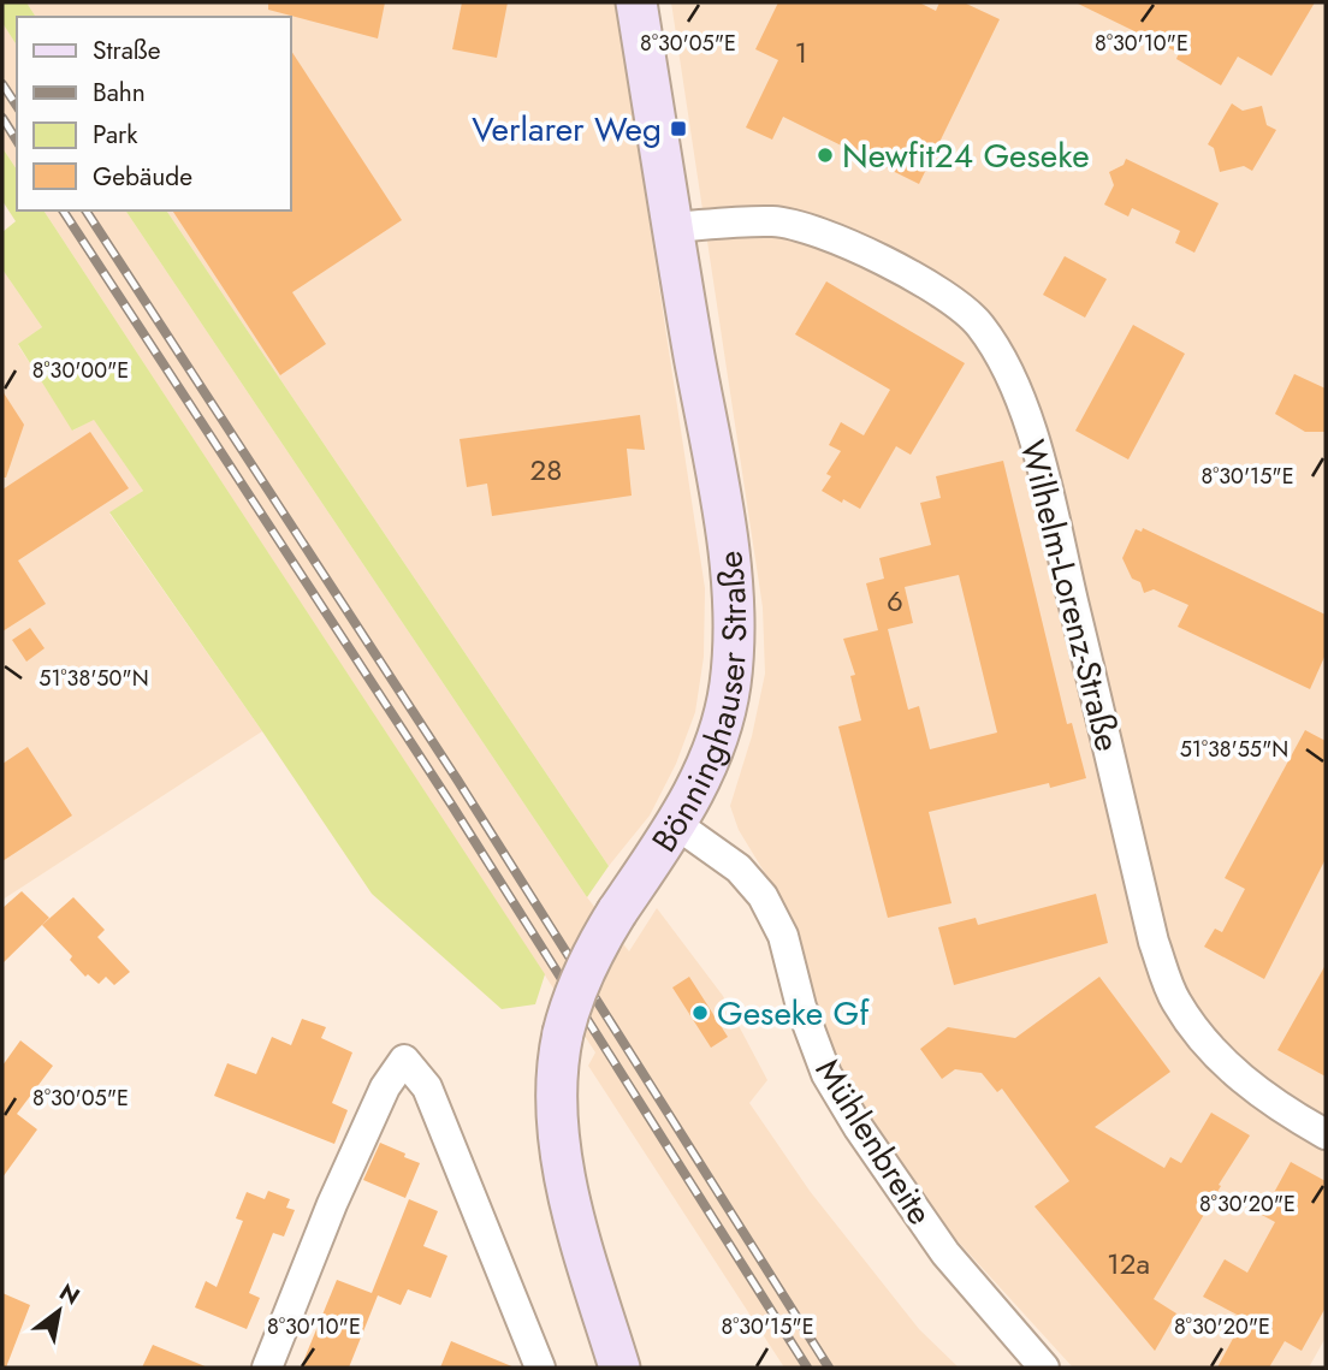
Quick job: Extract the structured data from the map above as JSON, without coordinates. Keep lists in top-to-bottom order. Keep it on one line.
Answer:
{"streets":{"main road":["Bönninghauser Straße"],"street":["Wilhelm-Lorenz-Straße","Mühlenbreite"]},"crossings":[["Wilhelm-Lorenz-Straße","Bönninghauser Straße"],["Bönninghauser Straße","Mühlenbreite"]],"places":{"transit":["Verlarer Weg"],"other":["Newfit24 Geseke","Geseke Gf"]},"house_numbers":["1","28","6","12a"],"legend":["Straße","Bahn","Park","Gebäude"],"north":"top right","coordinates":["8°30'05\"E","8°30'10\"E","8°30'00\"E","8°30'15\"E","51°38'50\"N","51°38'55\"N","8°30'20\"E"]}
